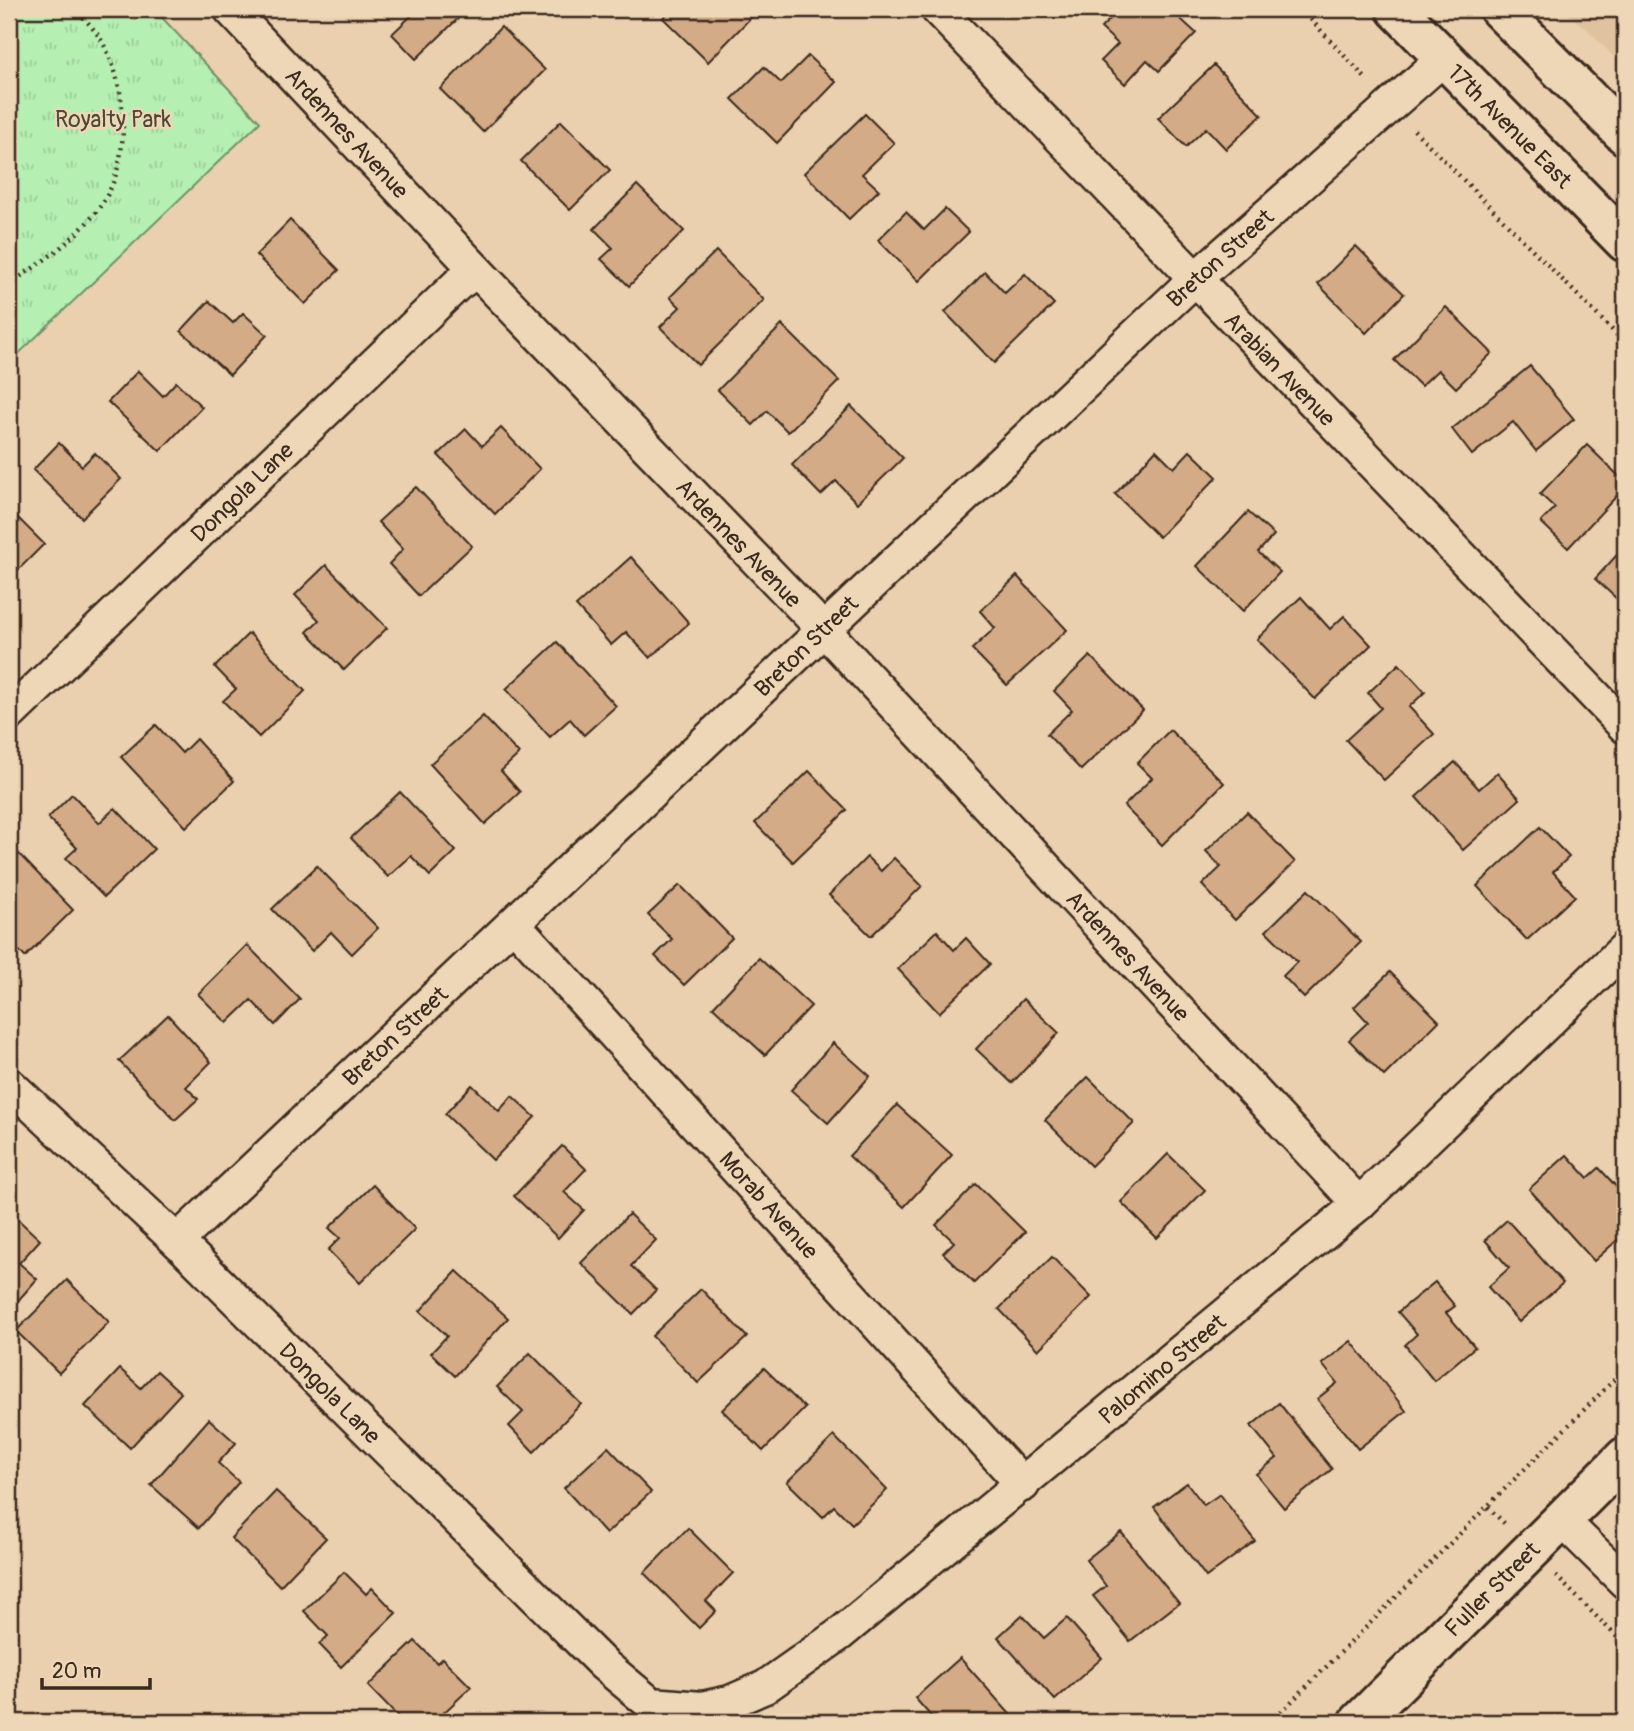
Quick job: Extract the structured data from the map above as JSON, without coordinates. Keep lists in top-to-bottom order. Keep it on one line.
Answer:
{"streets":{"street":["17th Avenue East","Ardennes Avenue","Breton Street","Arabian Avenue","Dongola Lane","Morab Avenue","Palomino Street","Fuller Street"]},"crossings":[["17th Avenue East","Breton Street"],["Ardennes Avenue","Breton Street"],["Ardennes Avenue","Dongola Lane"],["Ardennes Avenue","Palomino Street"],["Breton Street","Arabian Avenue"],["Breton Street","Dongola Lane"],["Breton Street","Morab Avenue"],["Dongola Lane","Palomino Street"],["Morab Avenue","Palomino Street"]],"parks":["Royalty Park"],"scale_bar":"20 m"}
